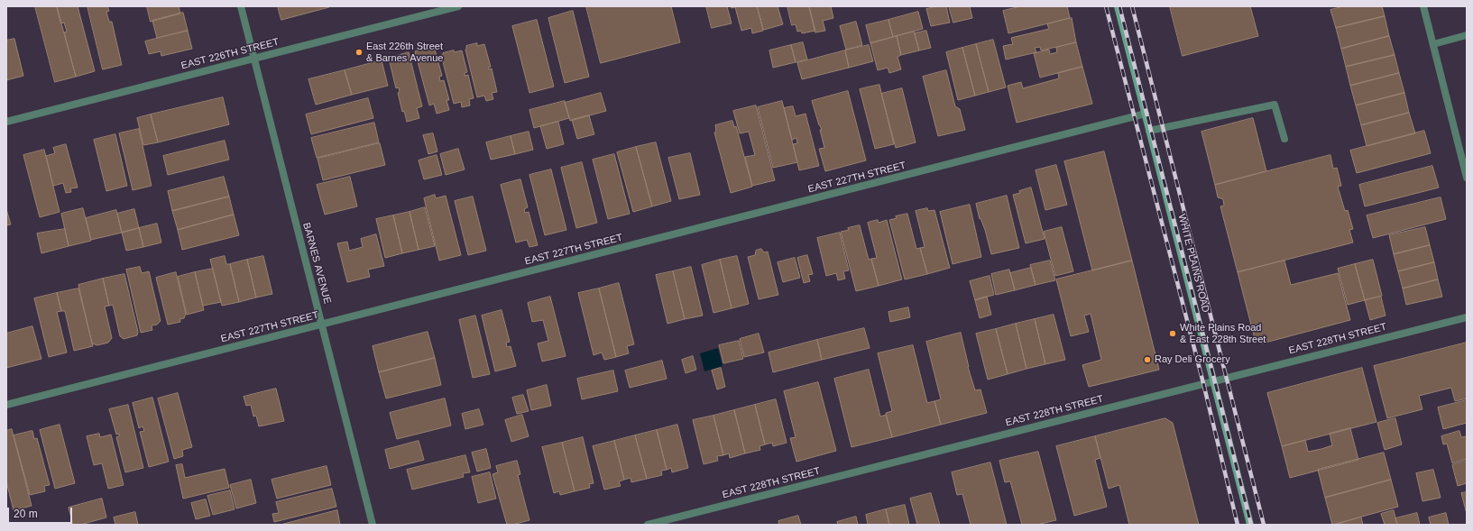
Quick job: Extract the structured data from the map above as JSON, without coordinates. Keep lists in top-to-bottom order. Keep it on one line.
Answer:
{"streets":{"main road":["WHITE PLAINS ROAD"],"street":["EAST 226TH STREET","EAST 227TH STREET","BARNES AVENUE","EAST 228TH STREET"]},"crossings":[["EAST 226TH STREET","BARNES AVENUE"],["EAST 227TH STREET","BARNES AVENUE"],["EAST 227TH STREET","WHITE PLAINS ROAD"],["WHITE PLAINS ROAD","EAST 228TH STREET"]],"places":["East 226th Street & Barnes Avenue","White Plains Road & East 228th Street","Ray Deli Grocery"],"scale_bar":"20 m"}
